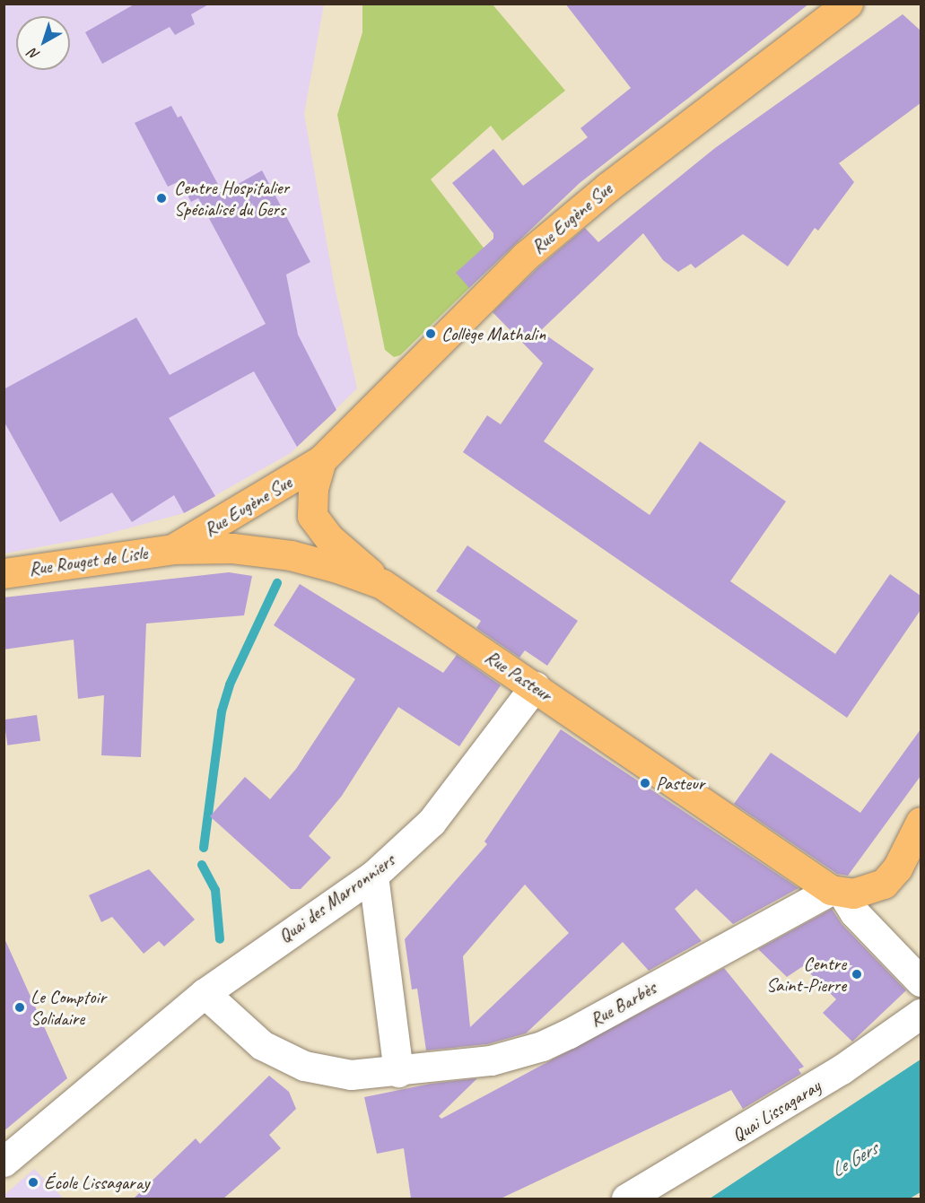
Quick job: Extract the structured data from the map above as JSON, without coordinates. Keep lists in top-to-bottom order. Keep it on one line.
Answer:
{"streets":{"main road":["Rue Eugène Sue","Rue Rouget de Lisle","Rue Pasteur"],"street":["Quai des Marronniers","Rue Barbès","Quai Lissagaray"]},"crossings":[["Rue Eugène Sue","Rue Rouget de Lisle"],["Rue Eugène Sue","Rue Pasteur"],["Rue Rouget de Lisle","Rue Pasteur"],["Rue Pasteur","Quai des Marronniers"],["Rue Pasteur","Rue Barbès"],["Quai des Marronniers","Rue Barbès"]],"water":["Le Gers"],"places":["Centre Hospitalier Spécialisé du Gers","Collège Mathalin","Pasteur","Centre Saint-Pierre","Le Comptoir Solidaire","École Lissagaray"],"north":"bottom left"}
